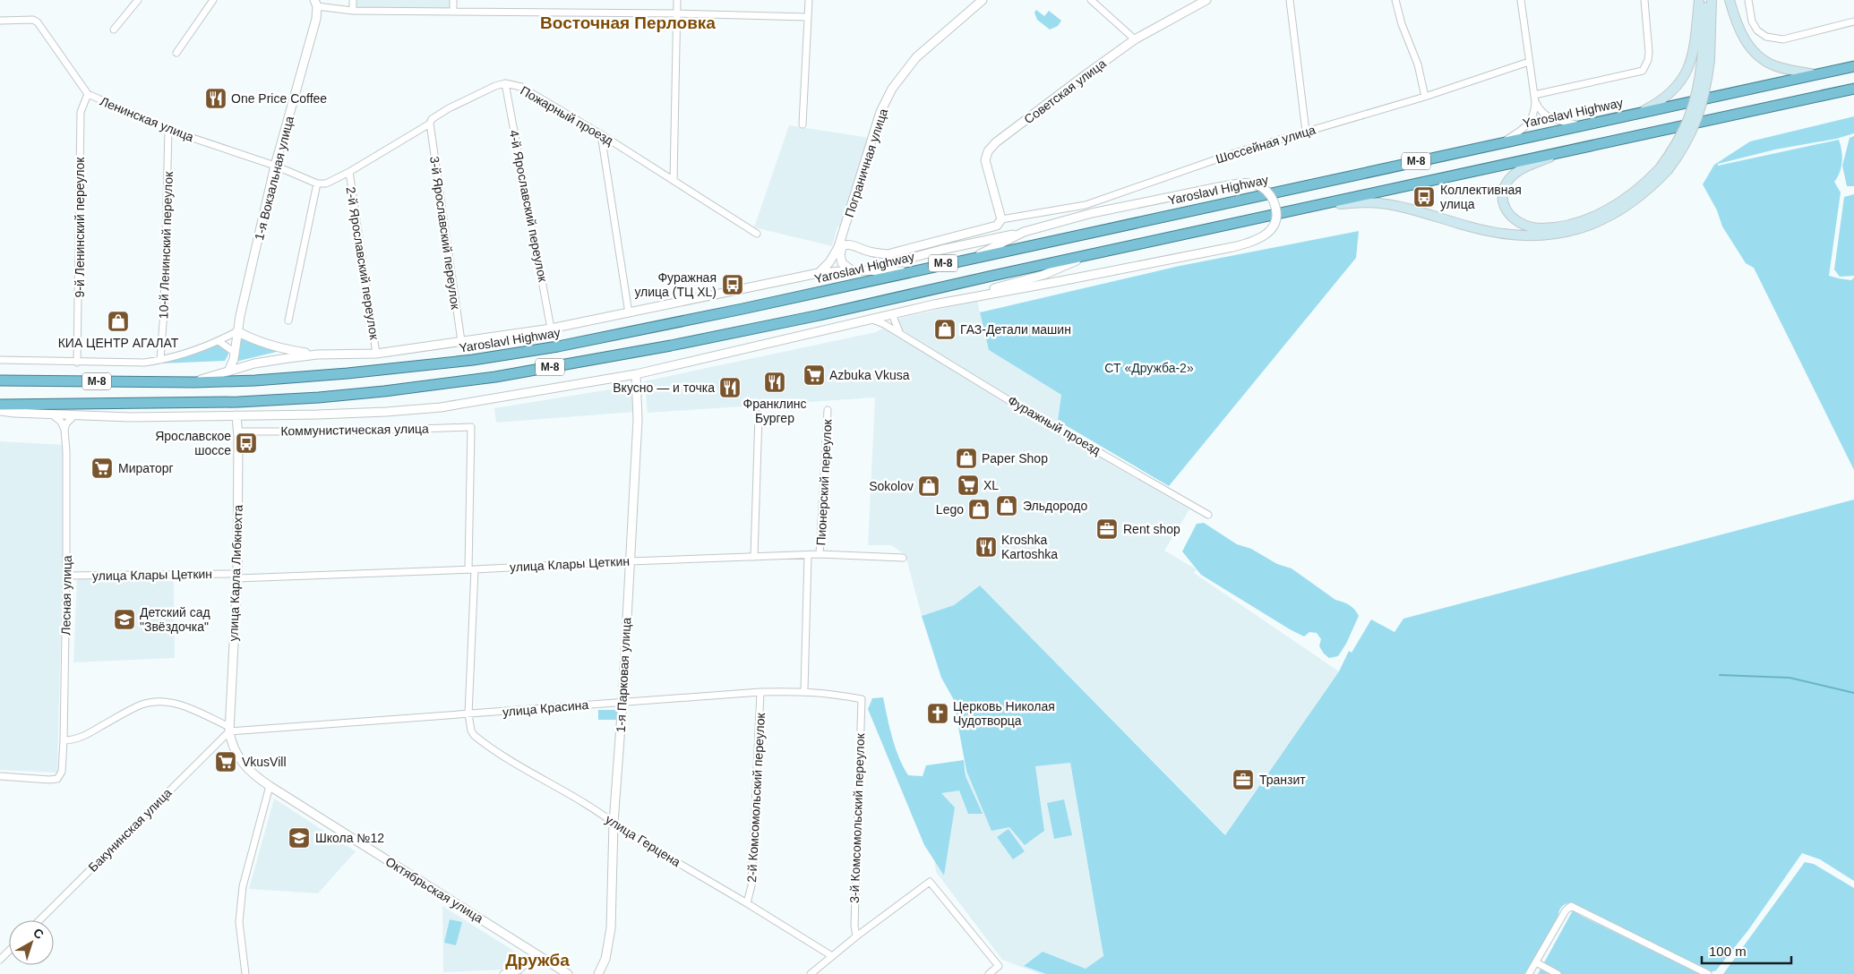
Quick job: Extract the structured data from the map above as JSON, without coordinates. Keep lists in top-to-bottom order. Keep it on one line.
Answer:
{"streets":{"highway":["Yaroslavl Highway","М-8"],"street":["Советская улица","Пожарный проезд","Ленинская улица","Шоссейная улица","Пограничная улица","1-я Вокзальная улица","4-й Ярославский переулок","9-й Ленинский переулок","3-й Ярославский переулок","10-й Ленинский переулок","2-й Ярославский переулок","Фуражный проезд","Коммунистическая улица","Пионерский переулок","улица Клары Цеткин","улица Карла Либкнехта","Лесная улица","1-я Парковая улица","улица Красина","2-й Комсомольский переулок","3-й Комсомольский переулок","Бакунинская улица","улица Герцена","Октябрьская улица"]},"crossings":[["Советская улица","Шоссейная улица"],["Пожарный проезд","4-й Ярославский переулок"],["Пожарный проезд","3-й Ярославский переулок"],["Пожарный проезд","2-й Ярославский переулок"],["Ленинская улица","1-я Вокзальная улица"],["Ленинская улица","9-й Ленинский переулок"],["Ленинская улица","10-й Ленинский переулок"],["Коммунистическая улица","улица Карла Либкнехта"],["Коммунистическая улица","улица Герцена"],["Пионерский переулок","улица Клары Цеткин"],["улица Клары Цеткин","улица Карла Либкнехта"],["улица Клары Цеткин","Лесная улица"],["улица Клары Цеткин","1-я Парковая улица"],["улица Клары Цеткин","улица Герцена"],["улица Карла Либкнехта","улица Красина"],["улица Карла Либкнехта","Бакунинская улица"],["улица Карла Либкнехта","Октябрьская улица"],["Лесная улица","улица Красина"],["1-я Парковая улица","улица Красина"],["1-я Парковая улица","улица Герцена"],["улица Красина","2-й Комсомольский переулок"],["улица Красина","3-й Комсомольский переулок"],["улица Красина","Бакунинская улица"],["улица Красина","улица Герцена"],["улица Красина","Октябрьская улица"],["2-й Комсомольский переулок","улица Герцена"],["Бакунинская улица","Октябрьская улица"]],"districts":["Восточная Перловка","Дружба"],"parks":["СТ «Дружба-2»"],"places":{"restaurant":["One Price Coffee","Франклинс Бургер","Вкусно — и точка","Kroshka Kartoshka"],"bus stop":["Коллективная улица","Фуражная улица (ТЦ XL)","Ярославское шоссе"],"shop":["КИА ЦЕНТР АГАЛАТ","ГАЗ-Детали машин","Paper Shop","Sokolov","Эльдородо","Lego"],"supermarket":["Azbuka Vkusa","Мираторг","XL","VkusVill"],"office":["Rent shop","Транзит"],"school or university":["Детский сад \"Звёздочка\"","Школа №12"],"church":["Церковь Николая Чудотворца"]},"scale_bar":"100 m","north":"top right"}
